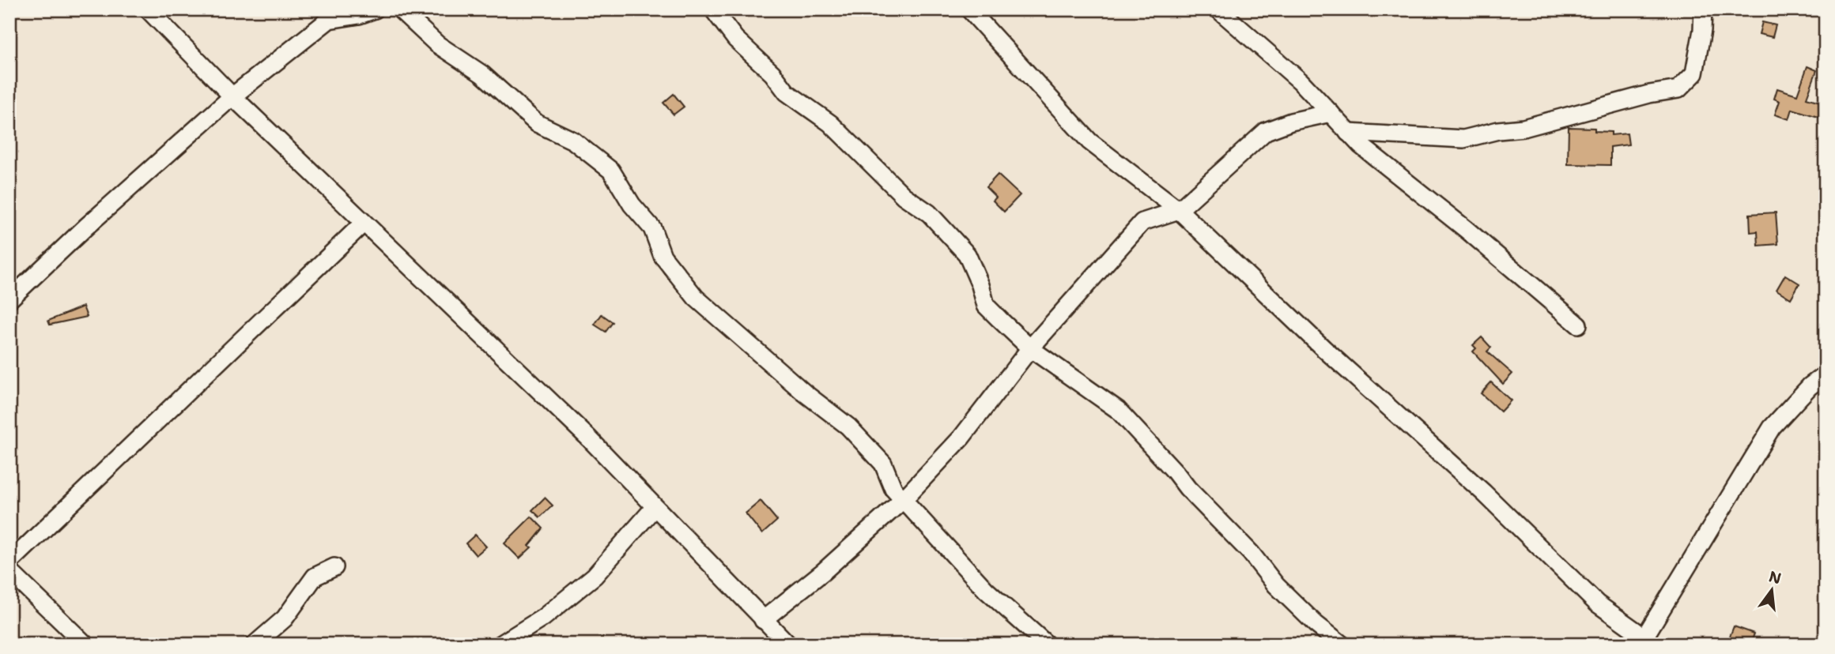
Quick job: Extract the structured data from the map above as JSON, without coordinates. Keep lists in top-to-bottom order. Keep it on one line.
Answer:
{"north":"top"}
